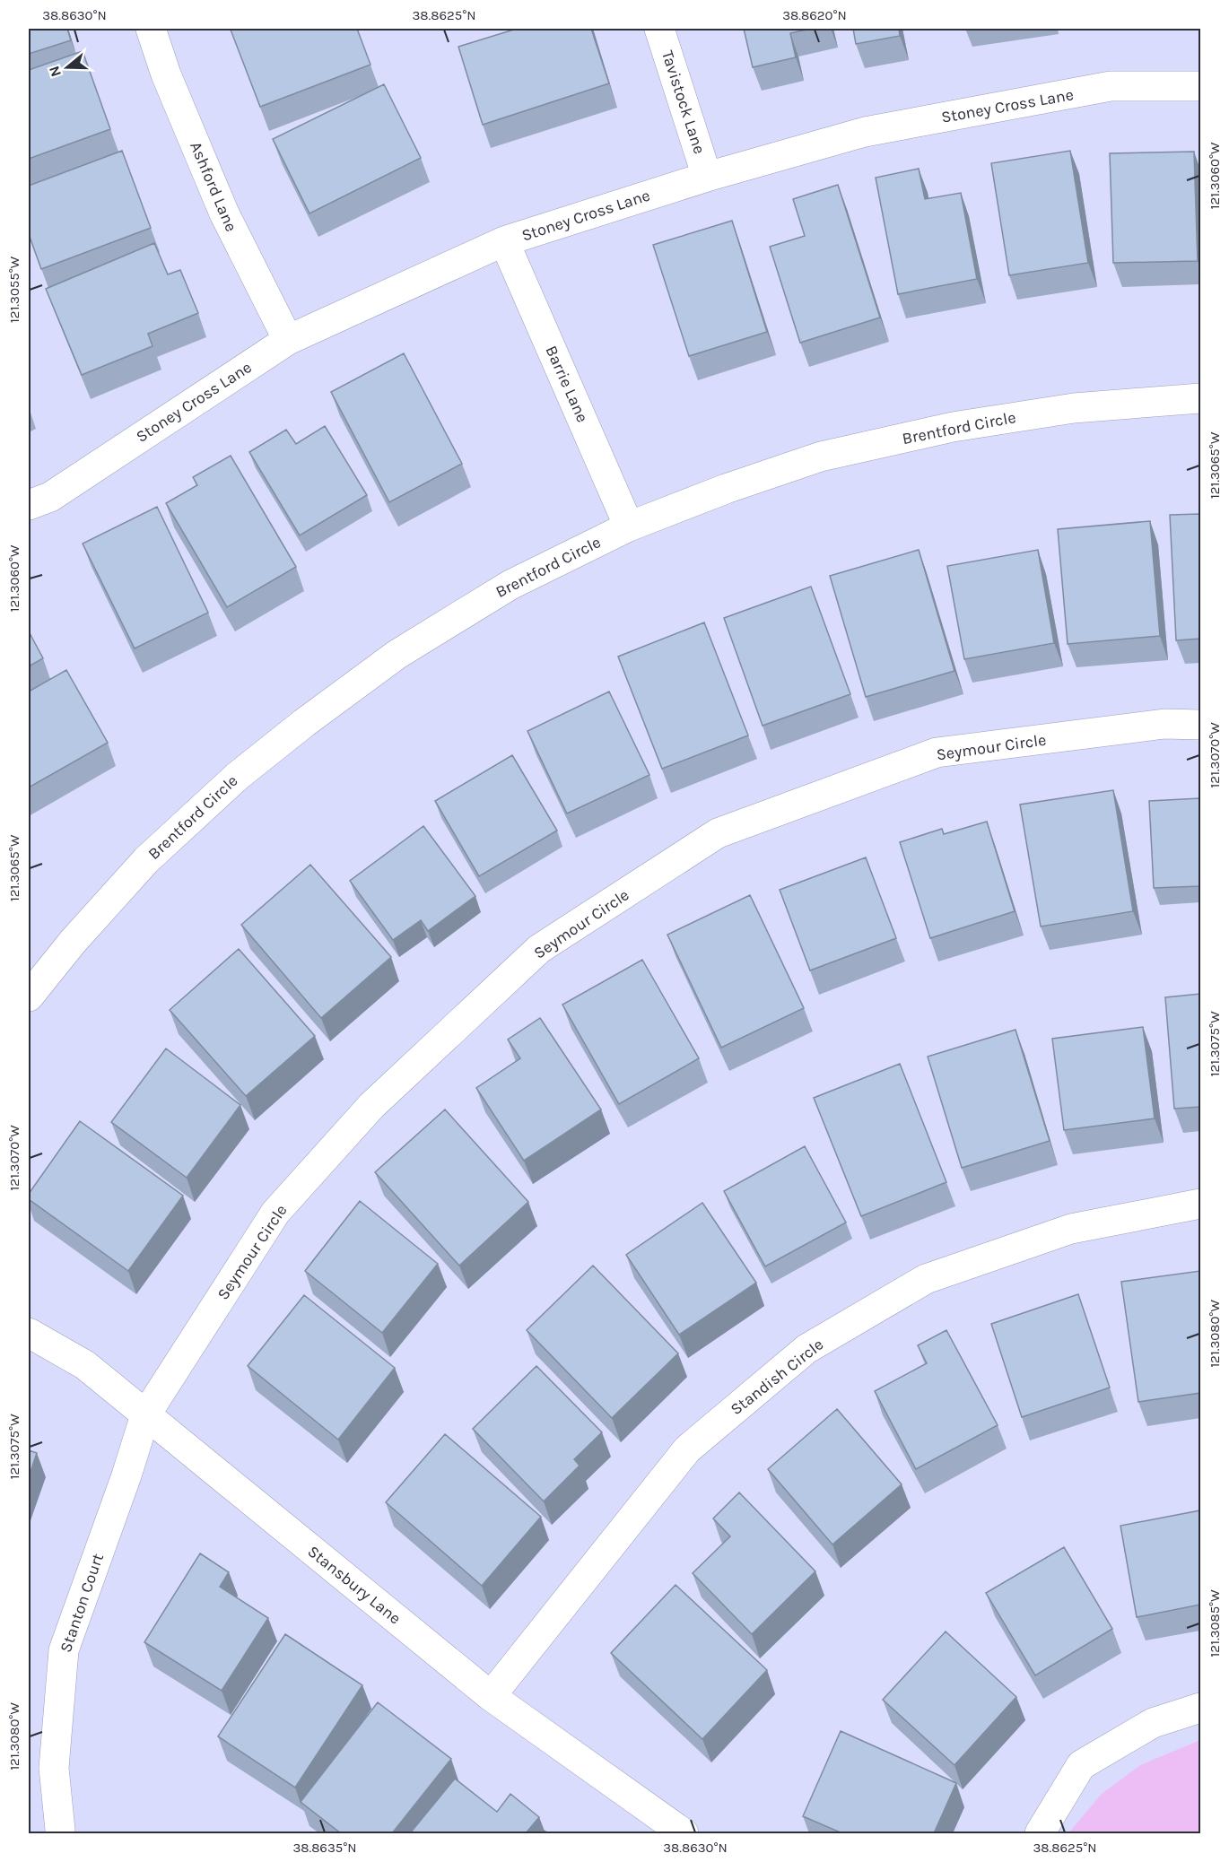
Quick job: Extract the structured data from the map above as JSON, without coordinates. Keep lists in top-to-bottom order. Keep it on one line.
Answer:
{"streets":{"street":["Tavistock Lane","Stoney Cross Lane","Ashford Lane","Barrie Lane","Brentford Circle","Seymour Circle","Standish Circle","Stansbury Lane","Stanton Court"]},"crossings":[["Tavistock Lane","Stoney Cross Lane"],["Stoney Cross Lane","Ashford Lane"],["Stoney Cross Lane","Barrie Lane"],["Barrie Lane","Brentford Circle"],["Seymour Circle","Stansbury Lane"],["Seymour Circle","Stanton Court"],["Standish Circle","Stansbury Lane"],["Stansbury Lane","Stanton Court"]],"north":"left","coordinates":["38.8630°N","38.8625°N","38.8620°N","121.3060°W","121.3055°W","121.3065°W","121.3070°W","121.3075°W","121.3080°W","121.3085°W","38.8635°N"]}
